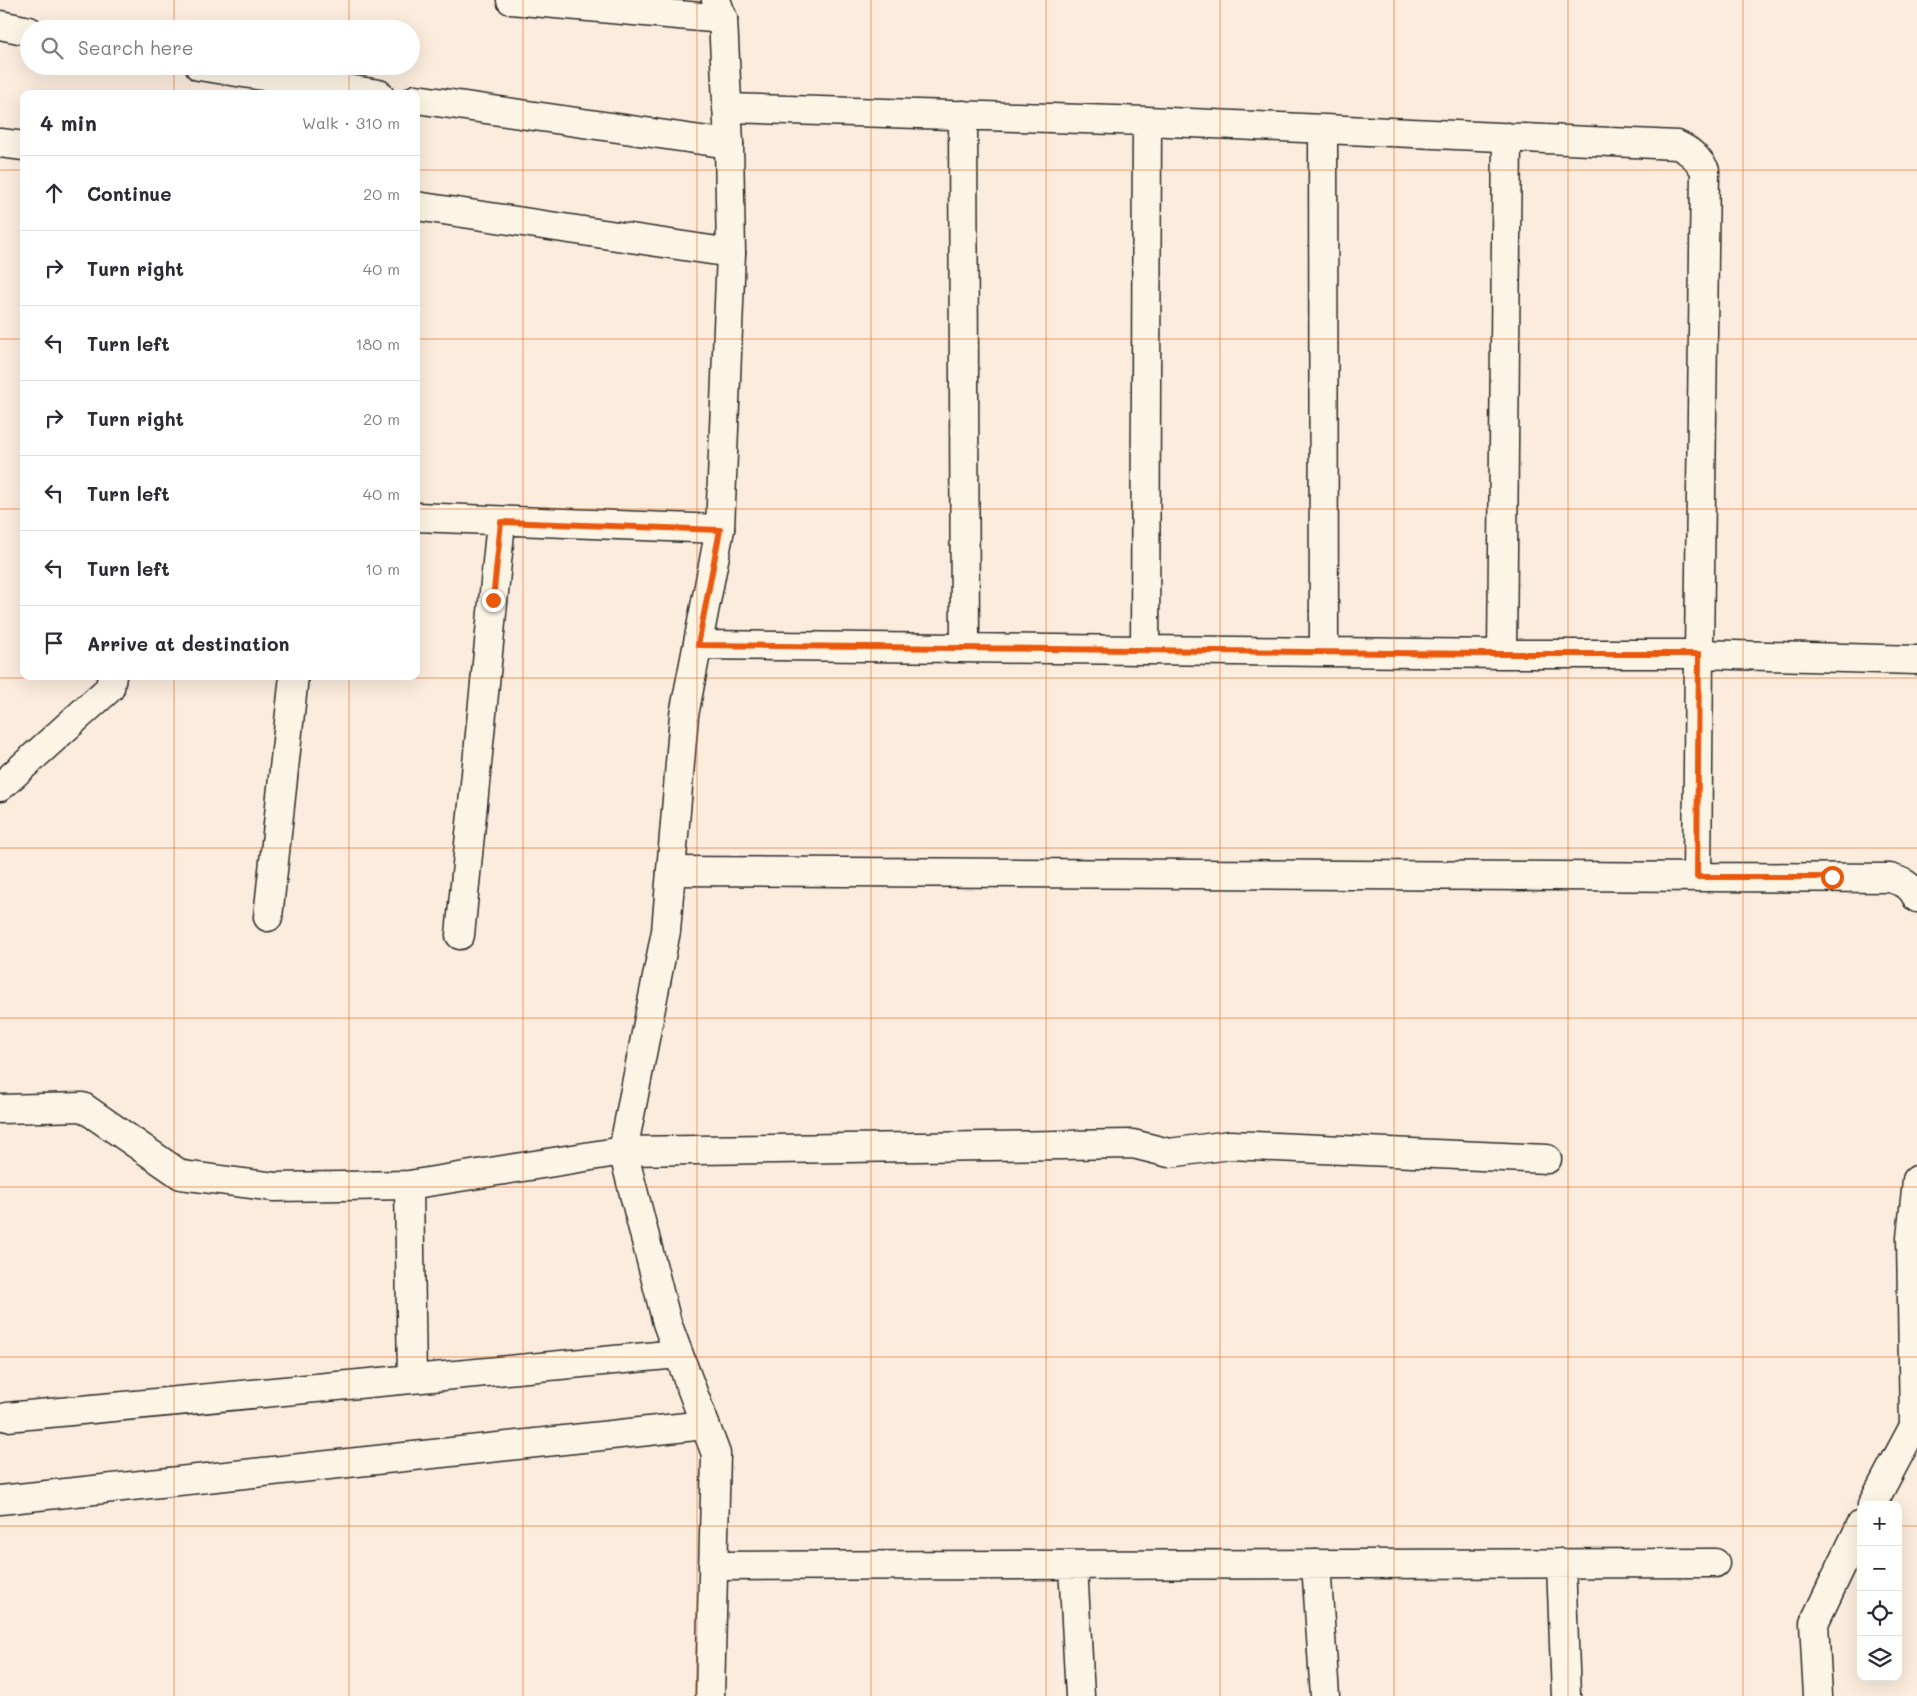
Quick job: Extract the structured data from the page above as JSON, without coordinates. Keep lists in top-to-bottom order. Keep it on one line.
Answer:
{"page":{"search":"Search here","heading":["4 min","Walk · 310 m"],"list":[["Continue","20 m"],["Turn right","40 m"],["Turn left","180 m"],["Turn right","20 m"],["Turn left","40 m"],["Turn left","10 m"],"Arrive at destination"],"map_buttons":["+","−"]}}
